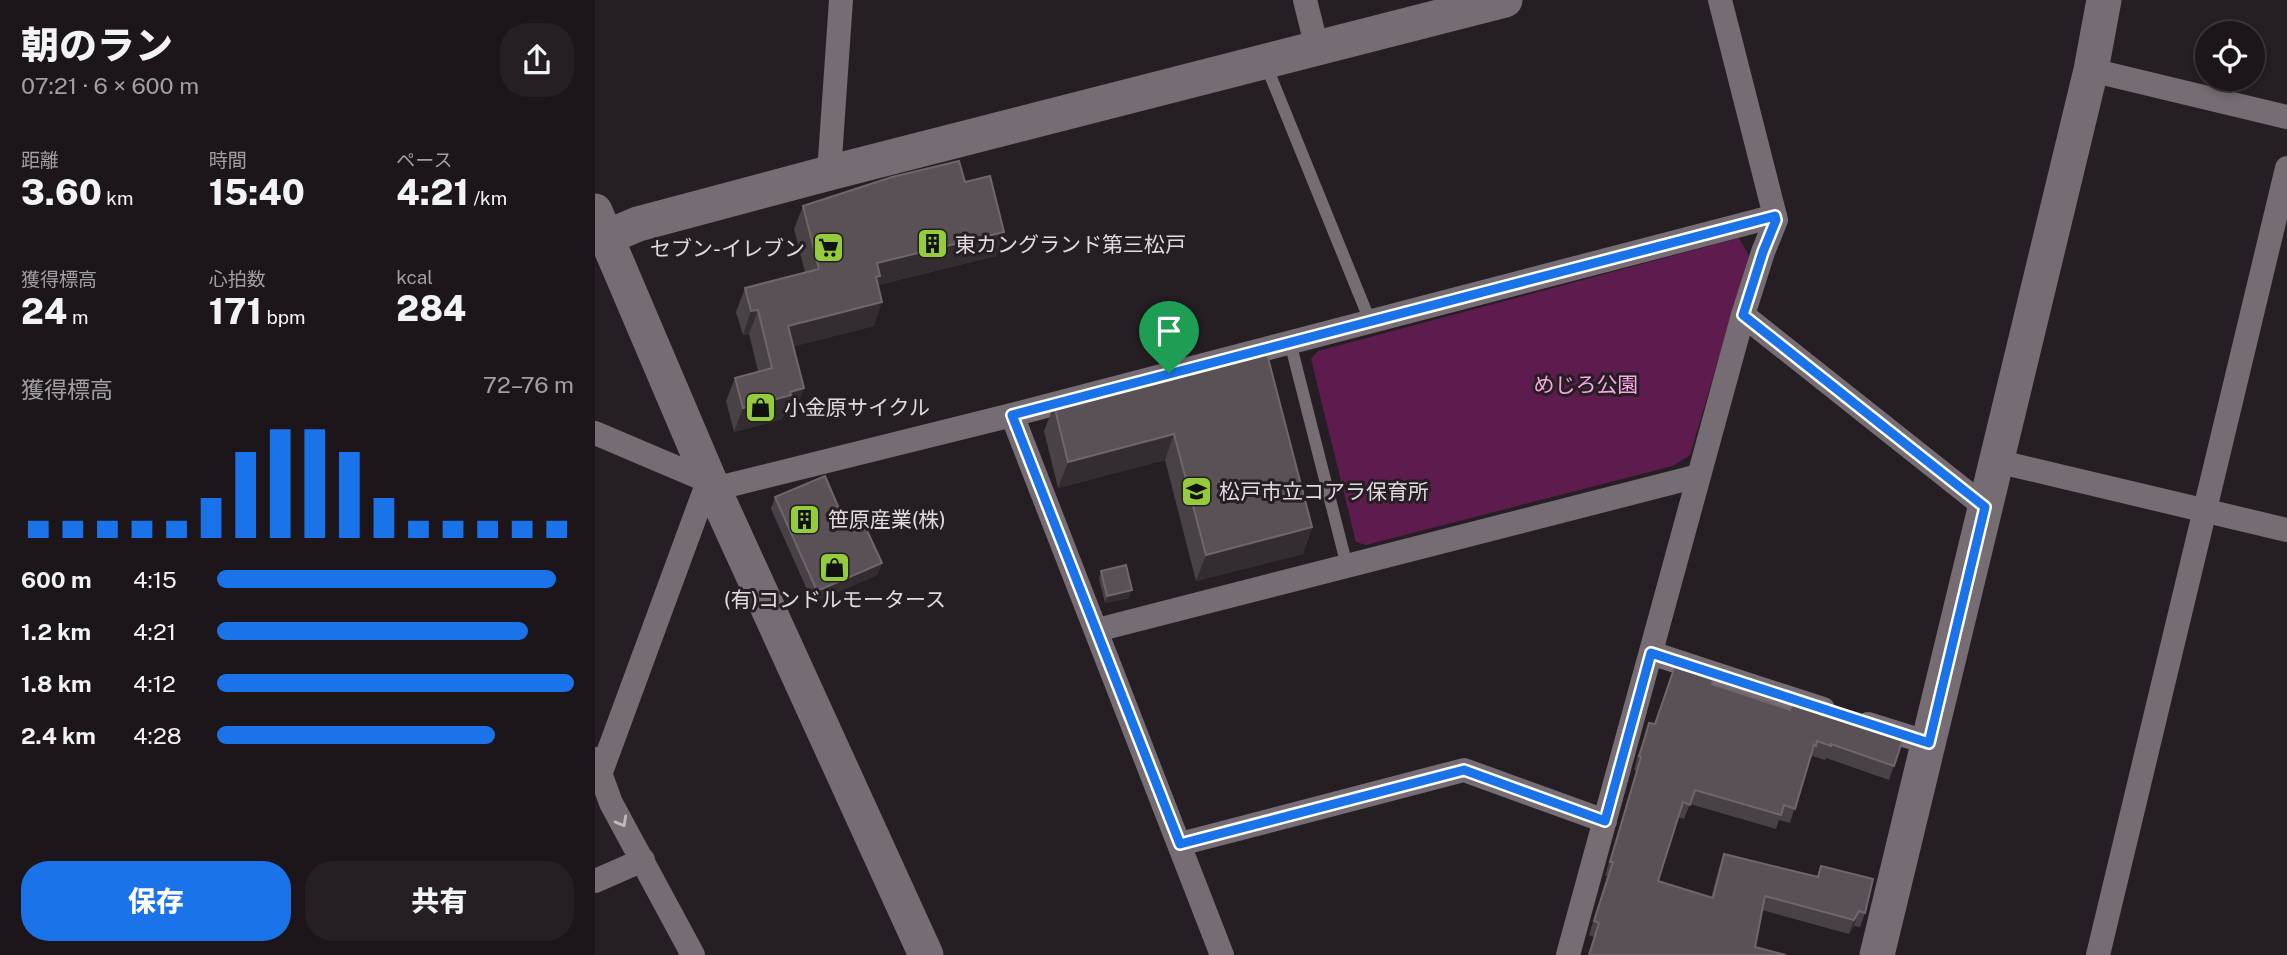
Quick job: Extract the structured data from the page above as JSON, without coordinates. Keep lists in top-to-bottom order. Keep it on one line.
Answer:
{"parks":["めじろ公園"],"places":{"building":["東カングランド第三松戸","笹原産業(株)"],"supermarket":["セブン-イレブン"],"shop":["小金原サイクル","(有)コンドルモータース"],"school or university":["松戸市立コアラ保育所"]},"page":{"heading":["朝のラン","07:21 · 6 × 600 m"],"stats":[["距離","3.60 km"],["時間","15:40"],["ペース","4:21 /km"],["獲得標高","24 m"],["心拍数","171 bpm"],["kcal","284"]],"chart":["獲得標高","72–76 m"],"list":[{"name":"600 m","note":"4:15"},{"name":"1.2 km","note":"4:21"},{"name":"1.8 km","note":"4:12"},{"name":"2.4 km","note":"4:28"}],"buttons":["保存","共有"]}}
